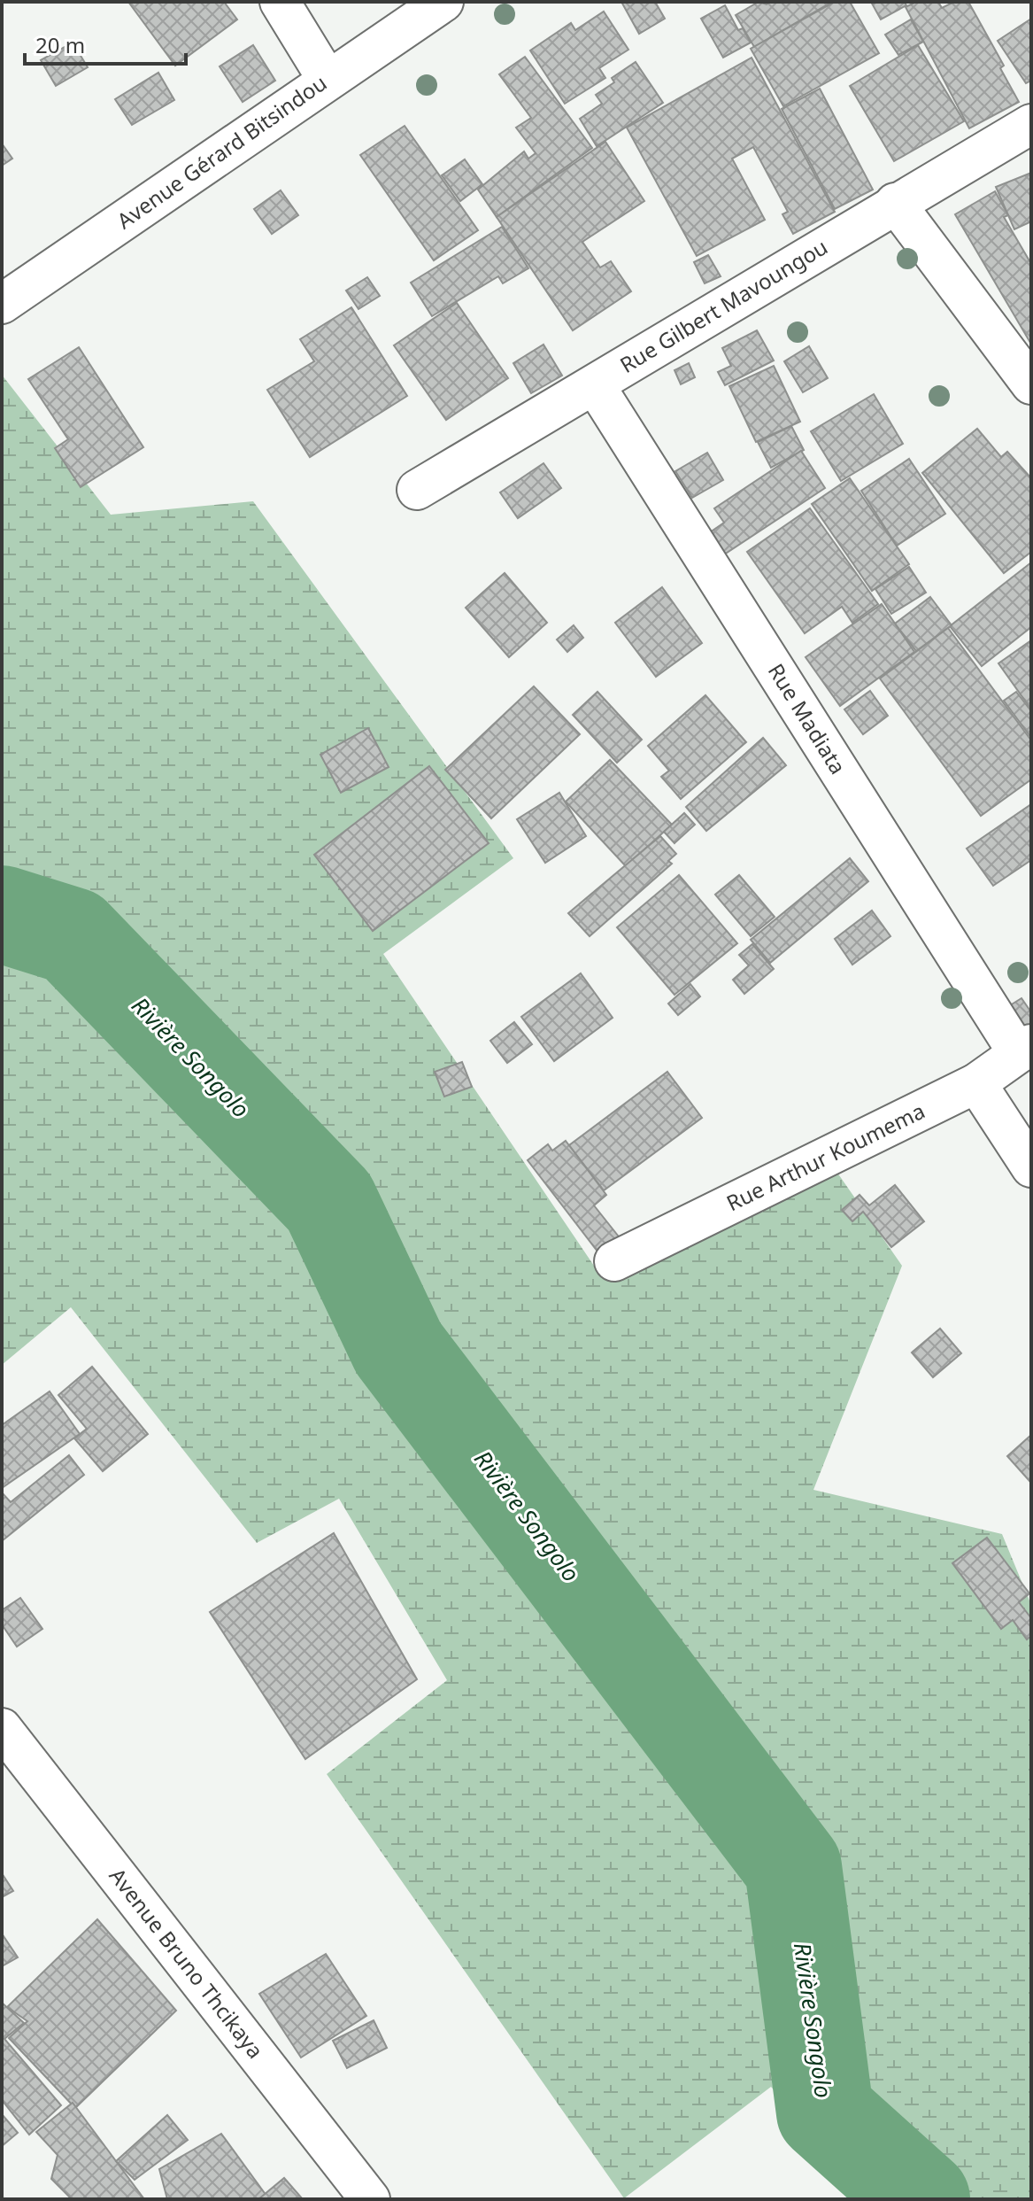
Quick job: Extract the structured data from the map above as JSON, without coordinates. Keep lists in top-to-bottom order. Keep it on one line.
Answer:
{"streets":{"street":["Avenue Gérard Bitsindou","Rue Gilbert Mavoungou","Rue Madiata","Rue Arthur Koumema","Avenue Bruno Thcikaya"]},"crossings":[["Rue Gilbert Mavoungou","Rue Madiata"],["Rue Madiata","Rue Arthur Koumema"]],"water":["Rivière Songolo"],"scale_bar":"20 m"}
